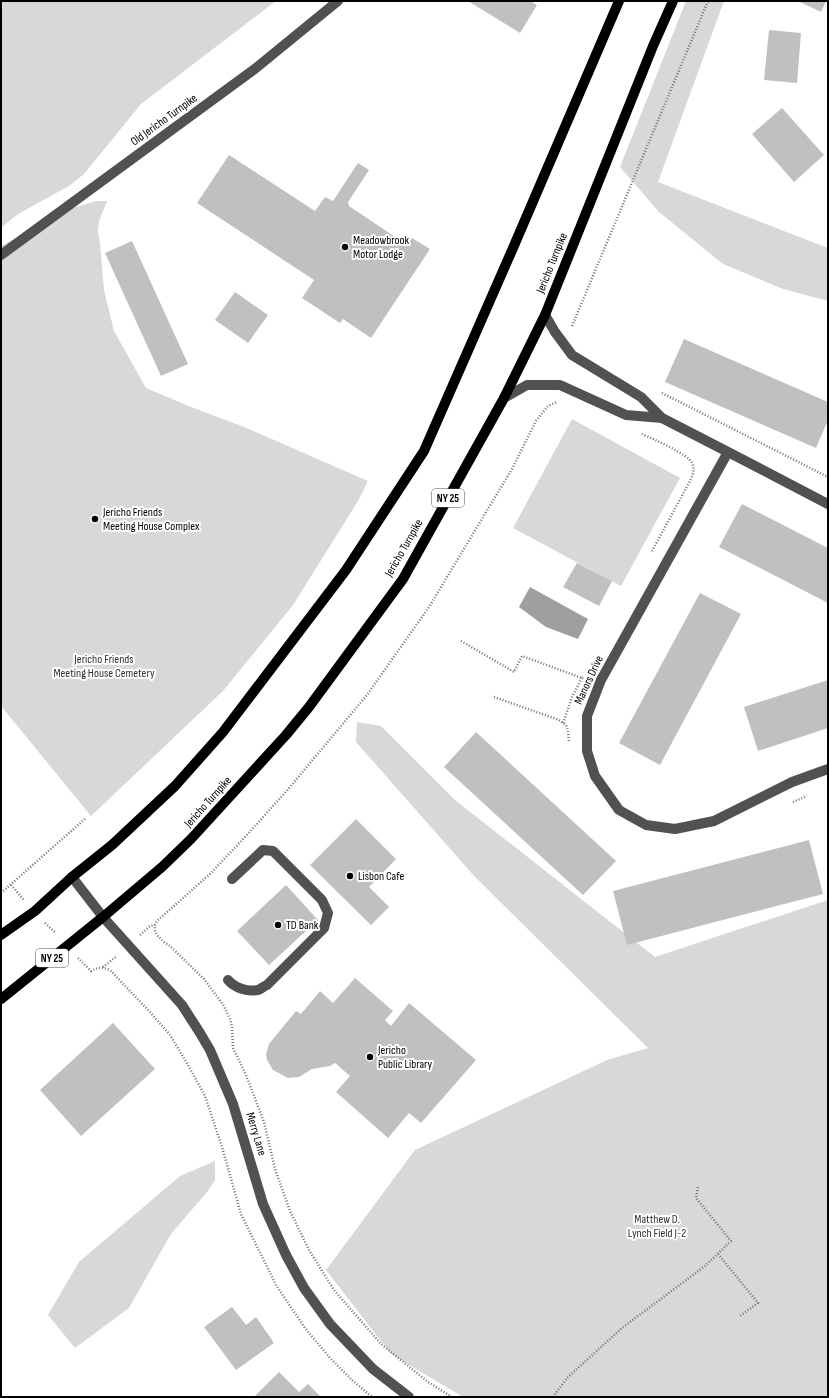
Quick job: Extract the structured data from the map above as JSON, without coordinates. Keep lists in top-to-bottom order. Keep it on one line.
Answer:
{"streets":{"main road":["Jericho Turnpike","NY 25"],"street":["Old Jericho Turnpike","Manors Drive","Merry Lane"]},"crossings":[["Jericho Turnpike","Merry Lane"]],"parks":["Jericho Friends Meeting House Cemetery","Matthew D. Lynch Field J-2"],"places":["Meadowbrook Motor Lodge","Jericho Friends Meeting House Complex","Lisbon Cafe","TD Bank","Jericho Public Library"]}
